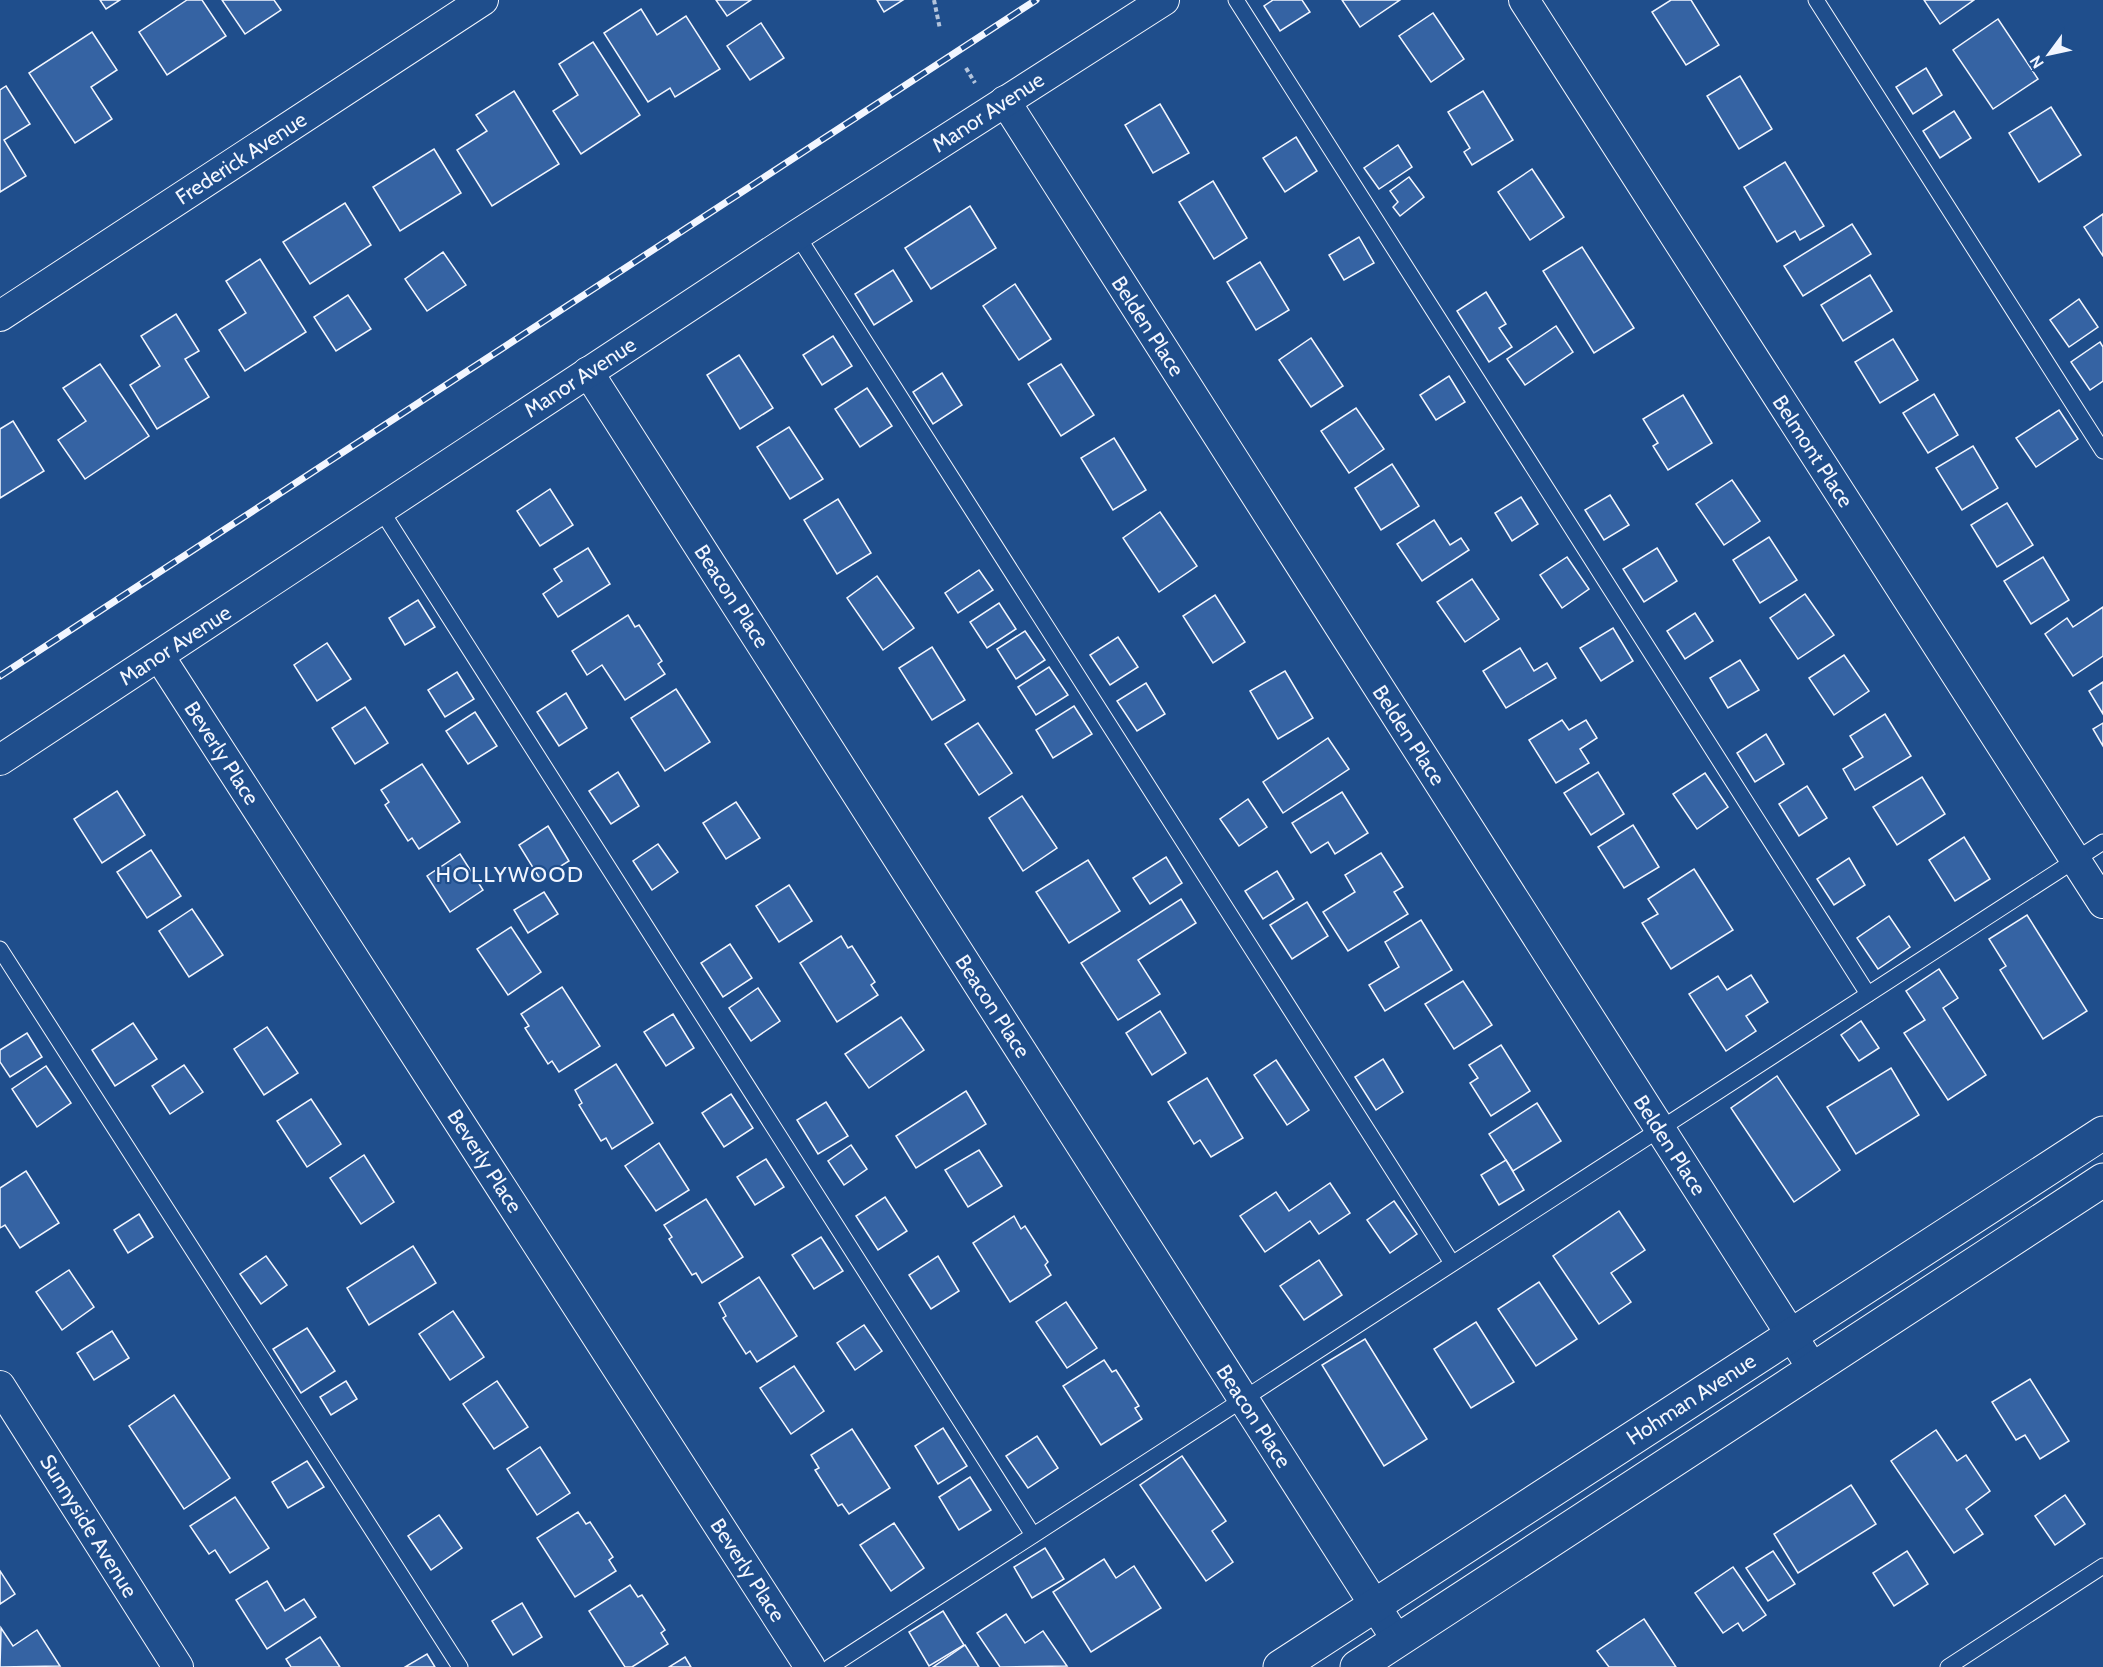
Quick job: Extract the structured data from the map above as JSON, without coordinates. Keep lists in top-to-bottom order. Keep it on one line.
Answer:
{"streets":{"main road":["Hohman Avenue"],"street":["Manor Avenue","Frederick Avenue","Belden Place","Belmont Place","Beacon Place","Beverly Place","Sunnyside Avenue"]},"crossings":[["Manor Avenue","Belden Place"],["Manor Avenue","Beacon Place"],["Manor Avenue","Beverly Place"],["Belden Place","Hohman Avenue"],["Beacon Place","Hohman Avenue"]],"districts":["HOLLYWOOD"],"north":"bottom left"}
